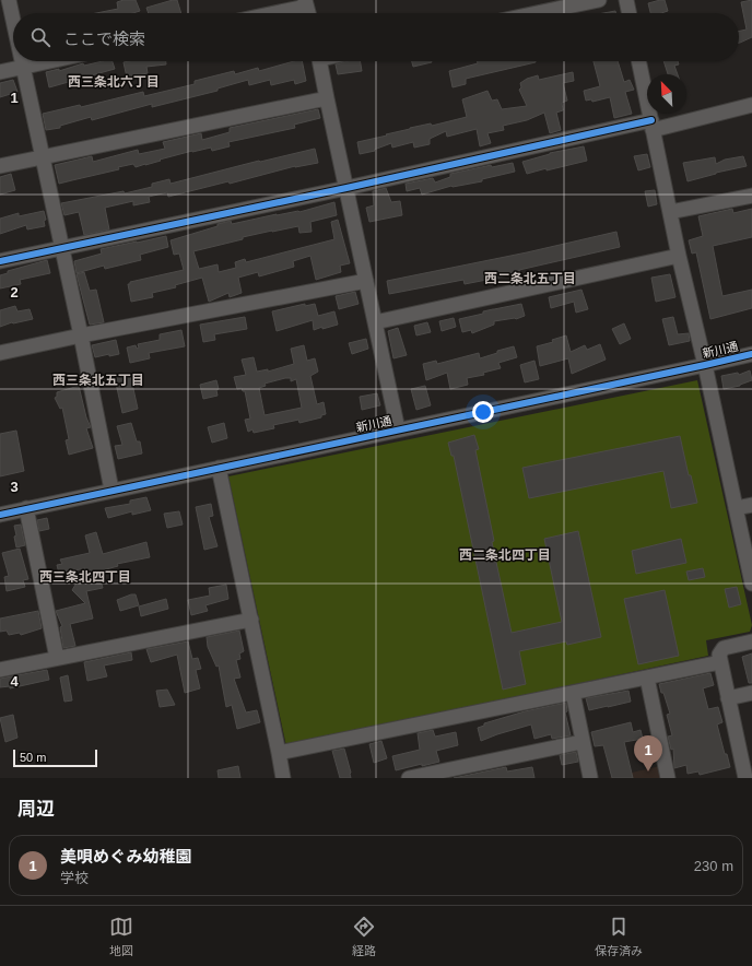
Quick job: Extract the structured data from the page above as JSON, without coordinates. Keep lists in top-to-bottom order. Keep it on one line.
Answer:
{"streets":{"street":["新川通"]},"districts":["西三条北六丁目","西二条北五丁目","西三条北五丁目","西二条北四丁目","西三条北四丁目"],"scale_bar":"50 m","north":"top left","page":{"search":"ここで検索","pins":"1","scale":"50 m","heading":"周辺","list":[{"mark":"1","name":"美唄めぐみ幼稚園","note":"学校","value":"230 m"}],"nav":["地図","経路","保存済み"]},"grid":{"rows":["1","2","3","4"]}}
